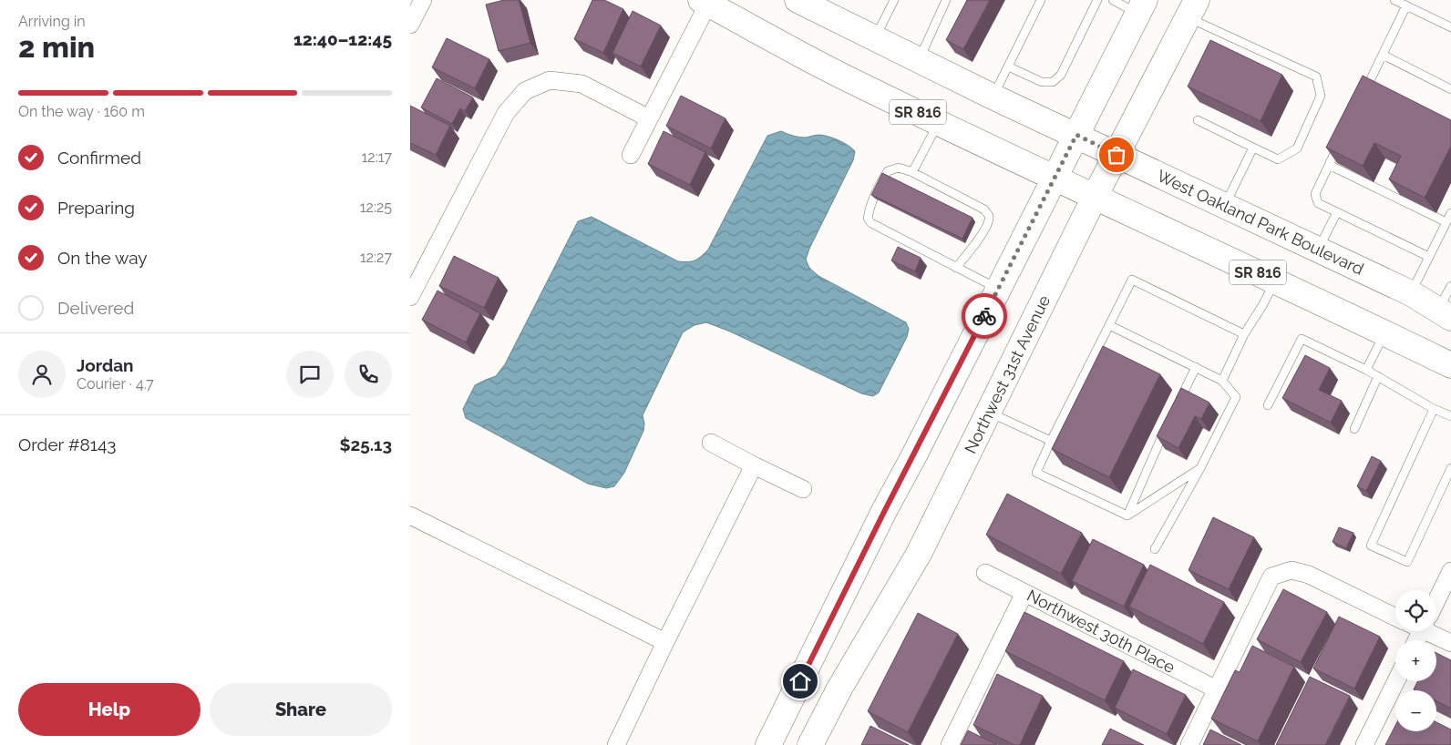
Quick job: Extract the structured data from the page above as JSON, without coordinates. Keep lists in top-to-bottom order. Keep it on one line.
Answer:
{"streets":{"main road":["SR 816","West Oakland Park Boulevard","Northwest 31st Avenue"],"street":["Northwest 30th Place"]},"crossings":[["SR 816","Northwest 31st Avenue"],["West Oakland Park Boulevard","Northwest 31st Avenue"]],"page":{"heading":["2 min","Arriving in","12:40–12:45"],"panel":["Jordan","Courier · 4.7","Order #8143","$25.13"],"bar":"On the way · 160 m","list":[["Confirmed","12:17"],["Preparing","12:25"],["On the way","12:27"],"Delivered"],"map_buttons":["+","−"],"buttons":["Help","Share"]}}
